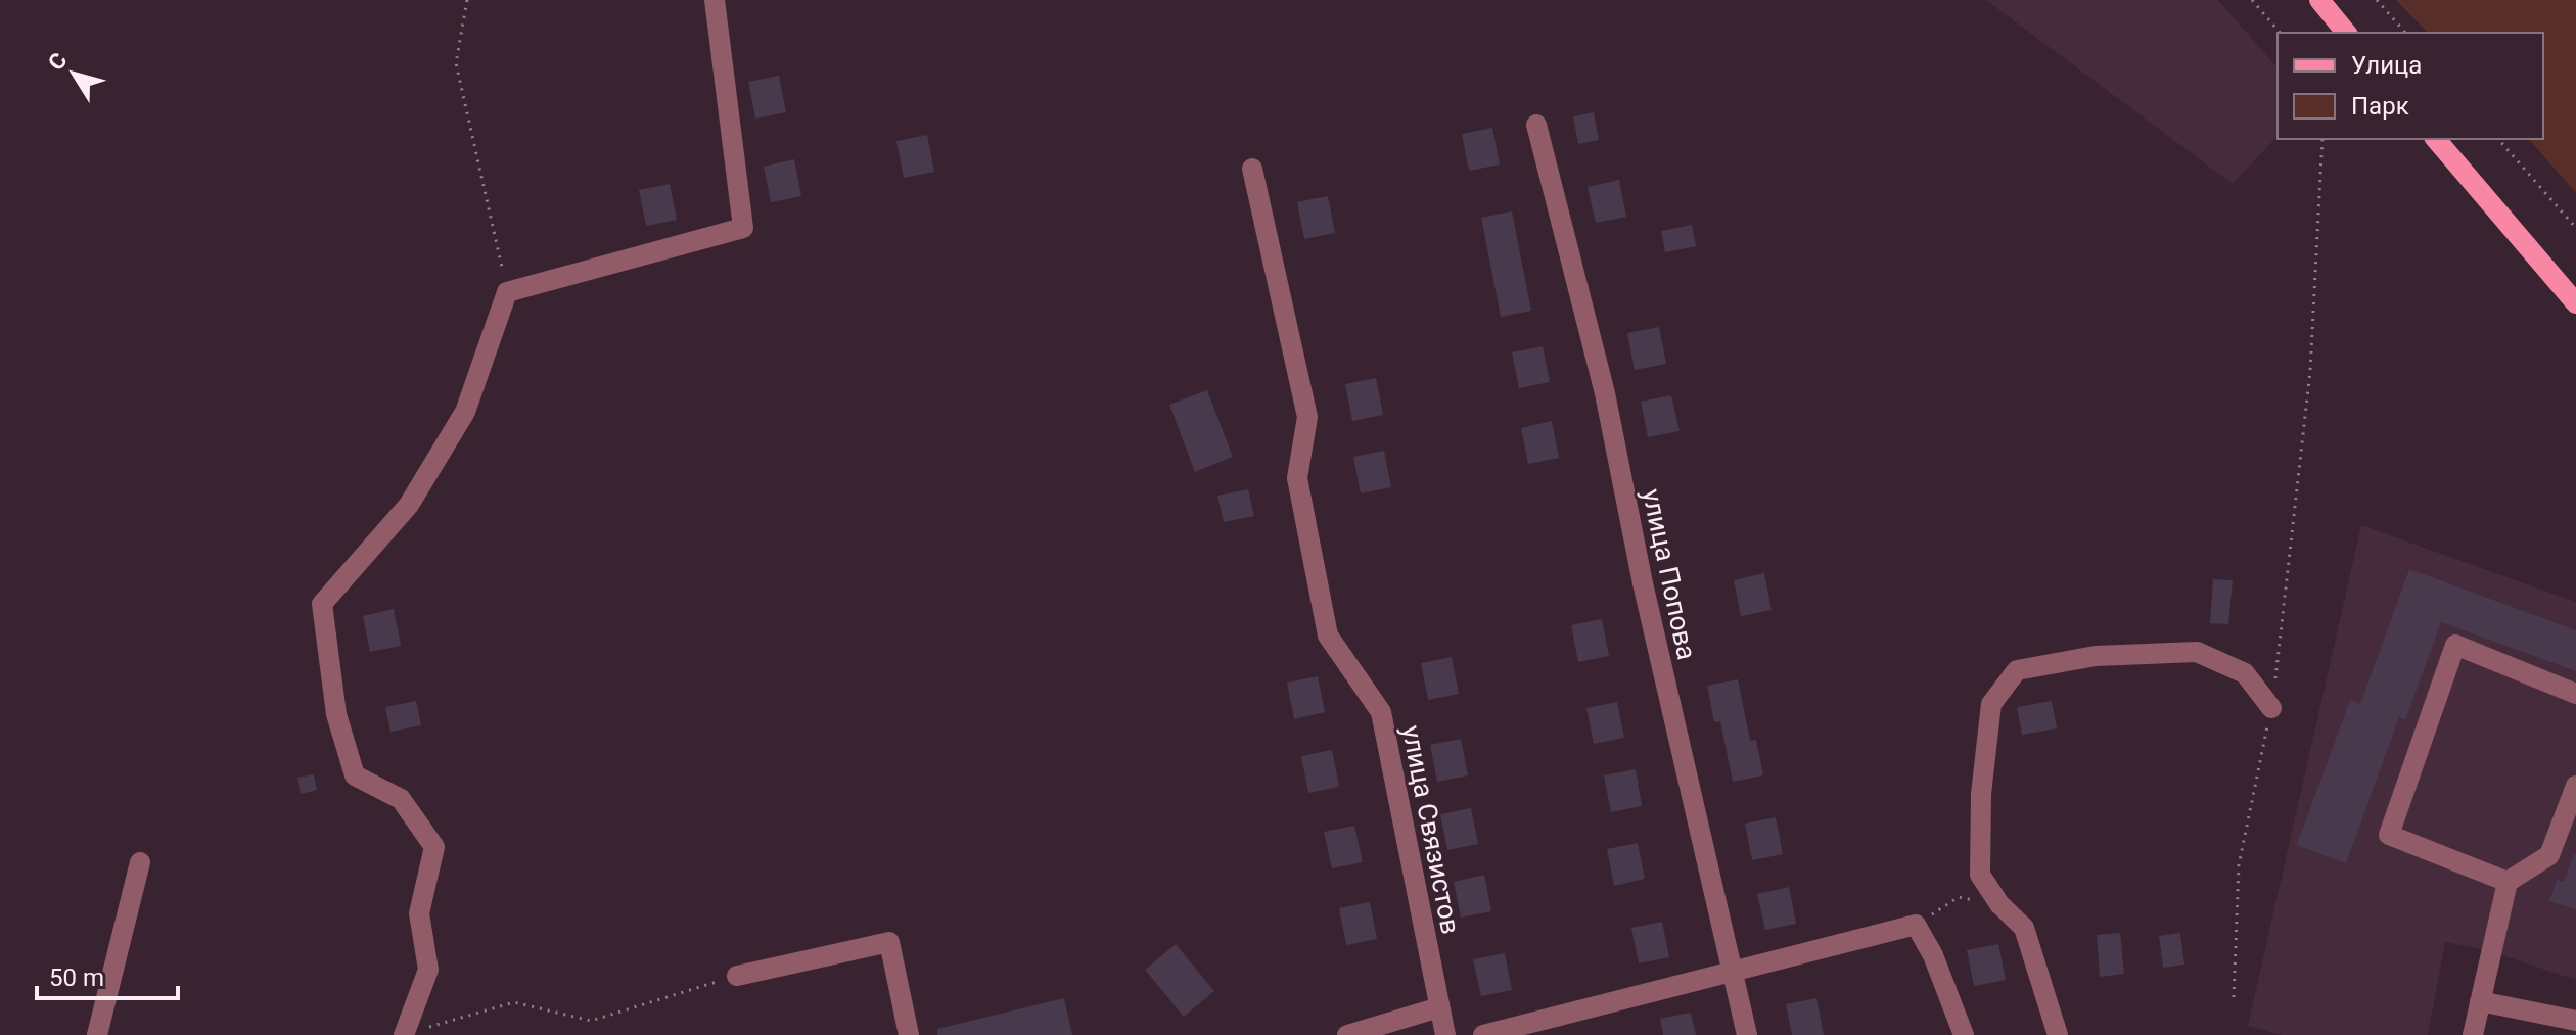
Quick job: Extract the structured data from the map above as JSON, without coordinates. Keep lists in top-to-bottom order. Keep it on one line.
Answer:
{"streets":{"street":["улица Попова","улица Связистов"]},"legend":["Улица","Парк"],"scale_bar":"50 m","north":"top left"}
